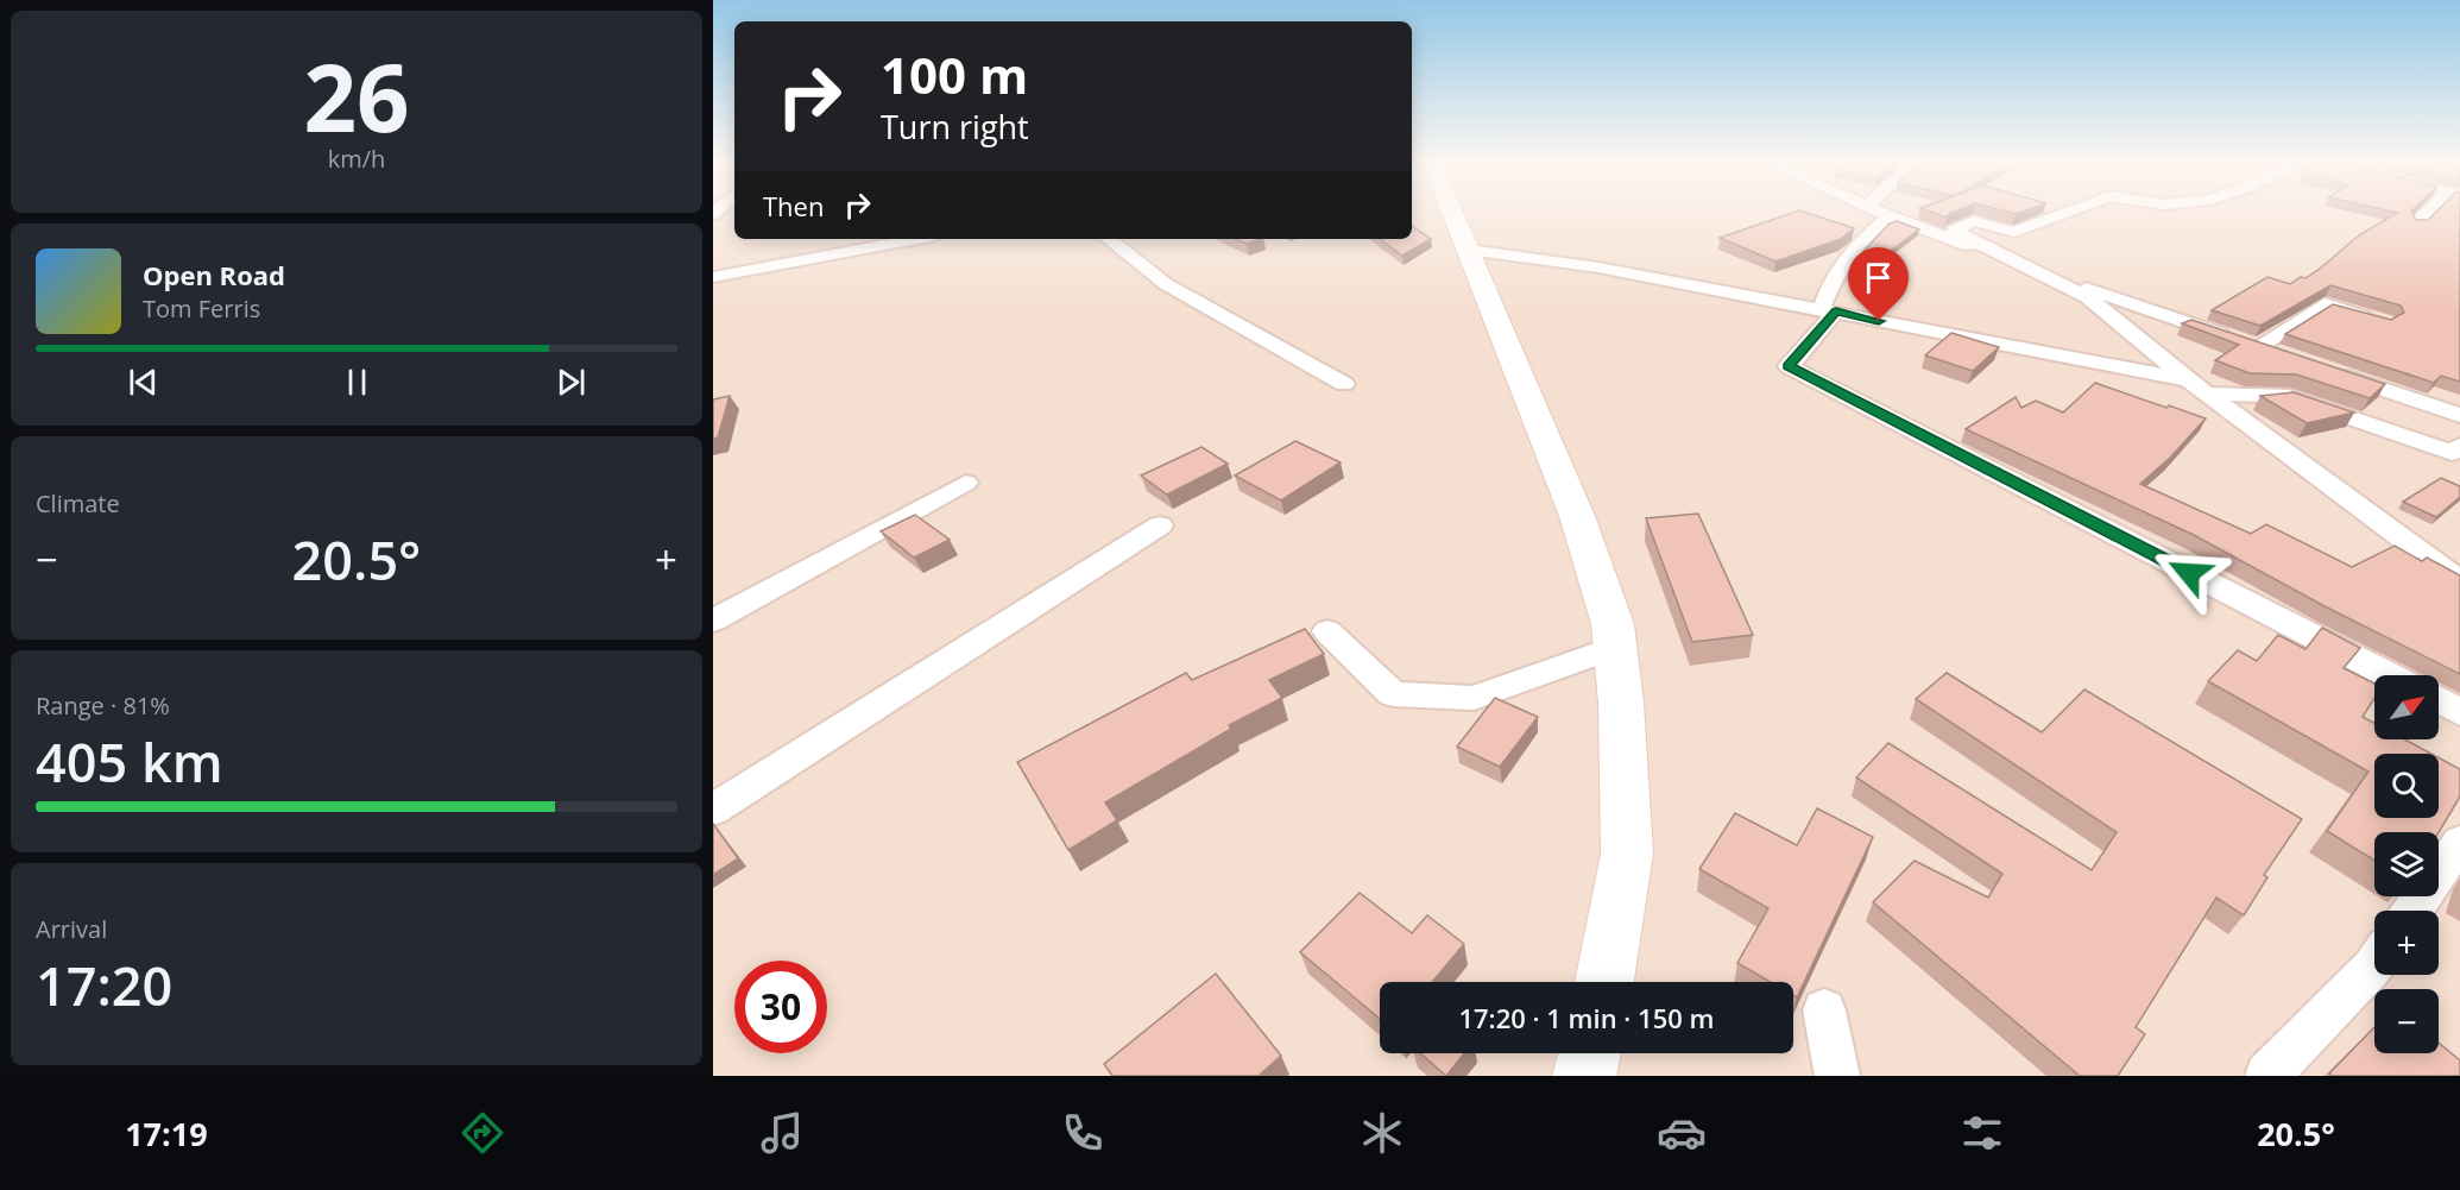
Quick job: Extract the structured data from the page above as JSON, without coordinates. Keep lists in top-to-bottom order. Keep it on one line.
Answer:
{"north":"top right","page":{"tile":[["26","km/h"],"Climate",["Range · 81%","405 km"],["Arrival","17:20"]],"turn":["100 m","Turn right"],"then":"Then","song":["Open Road","Tom Ferris"],"heat":["−","20.5°","+"],"map_buttons":["+","−"],"limit":"30","trip":"17:20 · 1 min · 150 m","tabs":["17:19","20.5°"]}}
